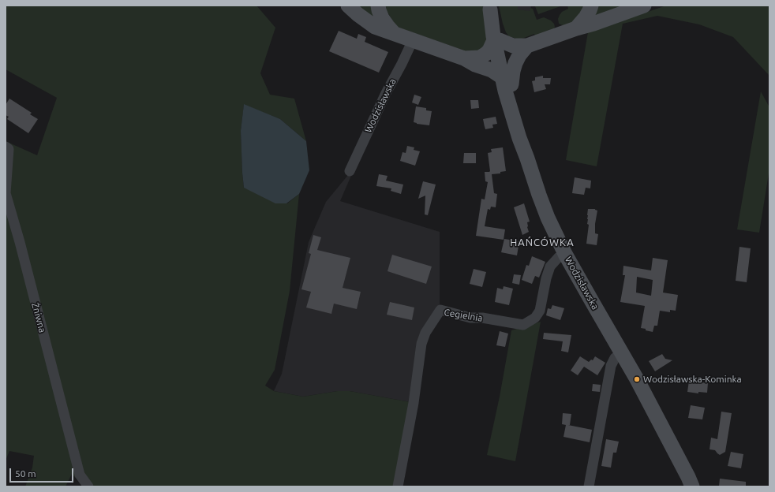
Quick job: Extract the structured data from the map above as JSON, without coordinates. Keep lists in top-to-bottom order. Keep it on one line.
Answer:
{"streets":{"main road":["Wodzisławska"],"street":["Cegielnia","Żniwna"]},"crossings":[["Wodzisławska","Cegielnia"]],"districts":["HAŃCÓWKA"],"places":["Wodzisławska-Kominka"],"scale_bar":"50 m"}
